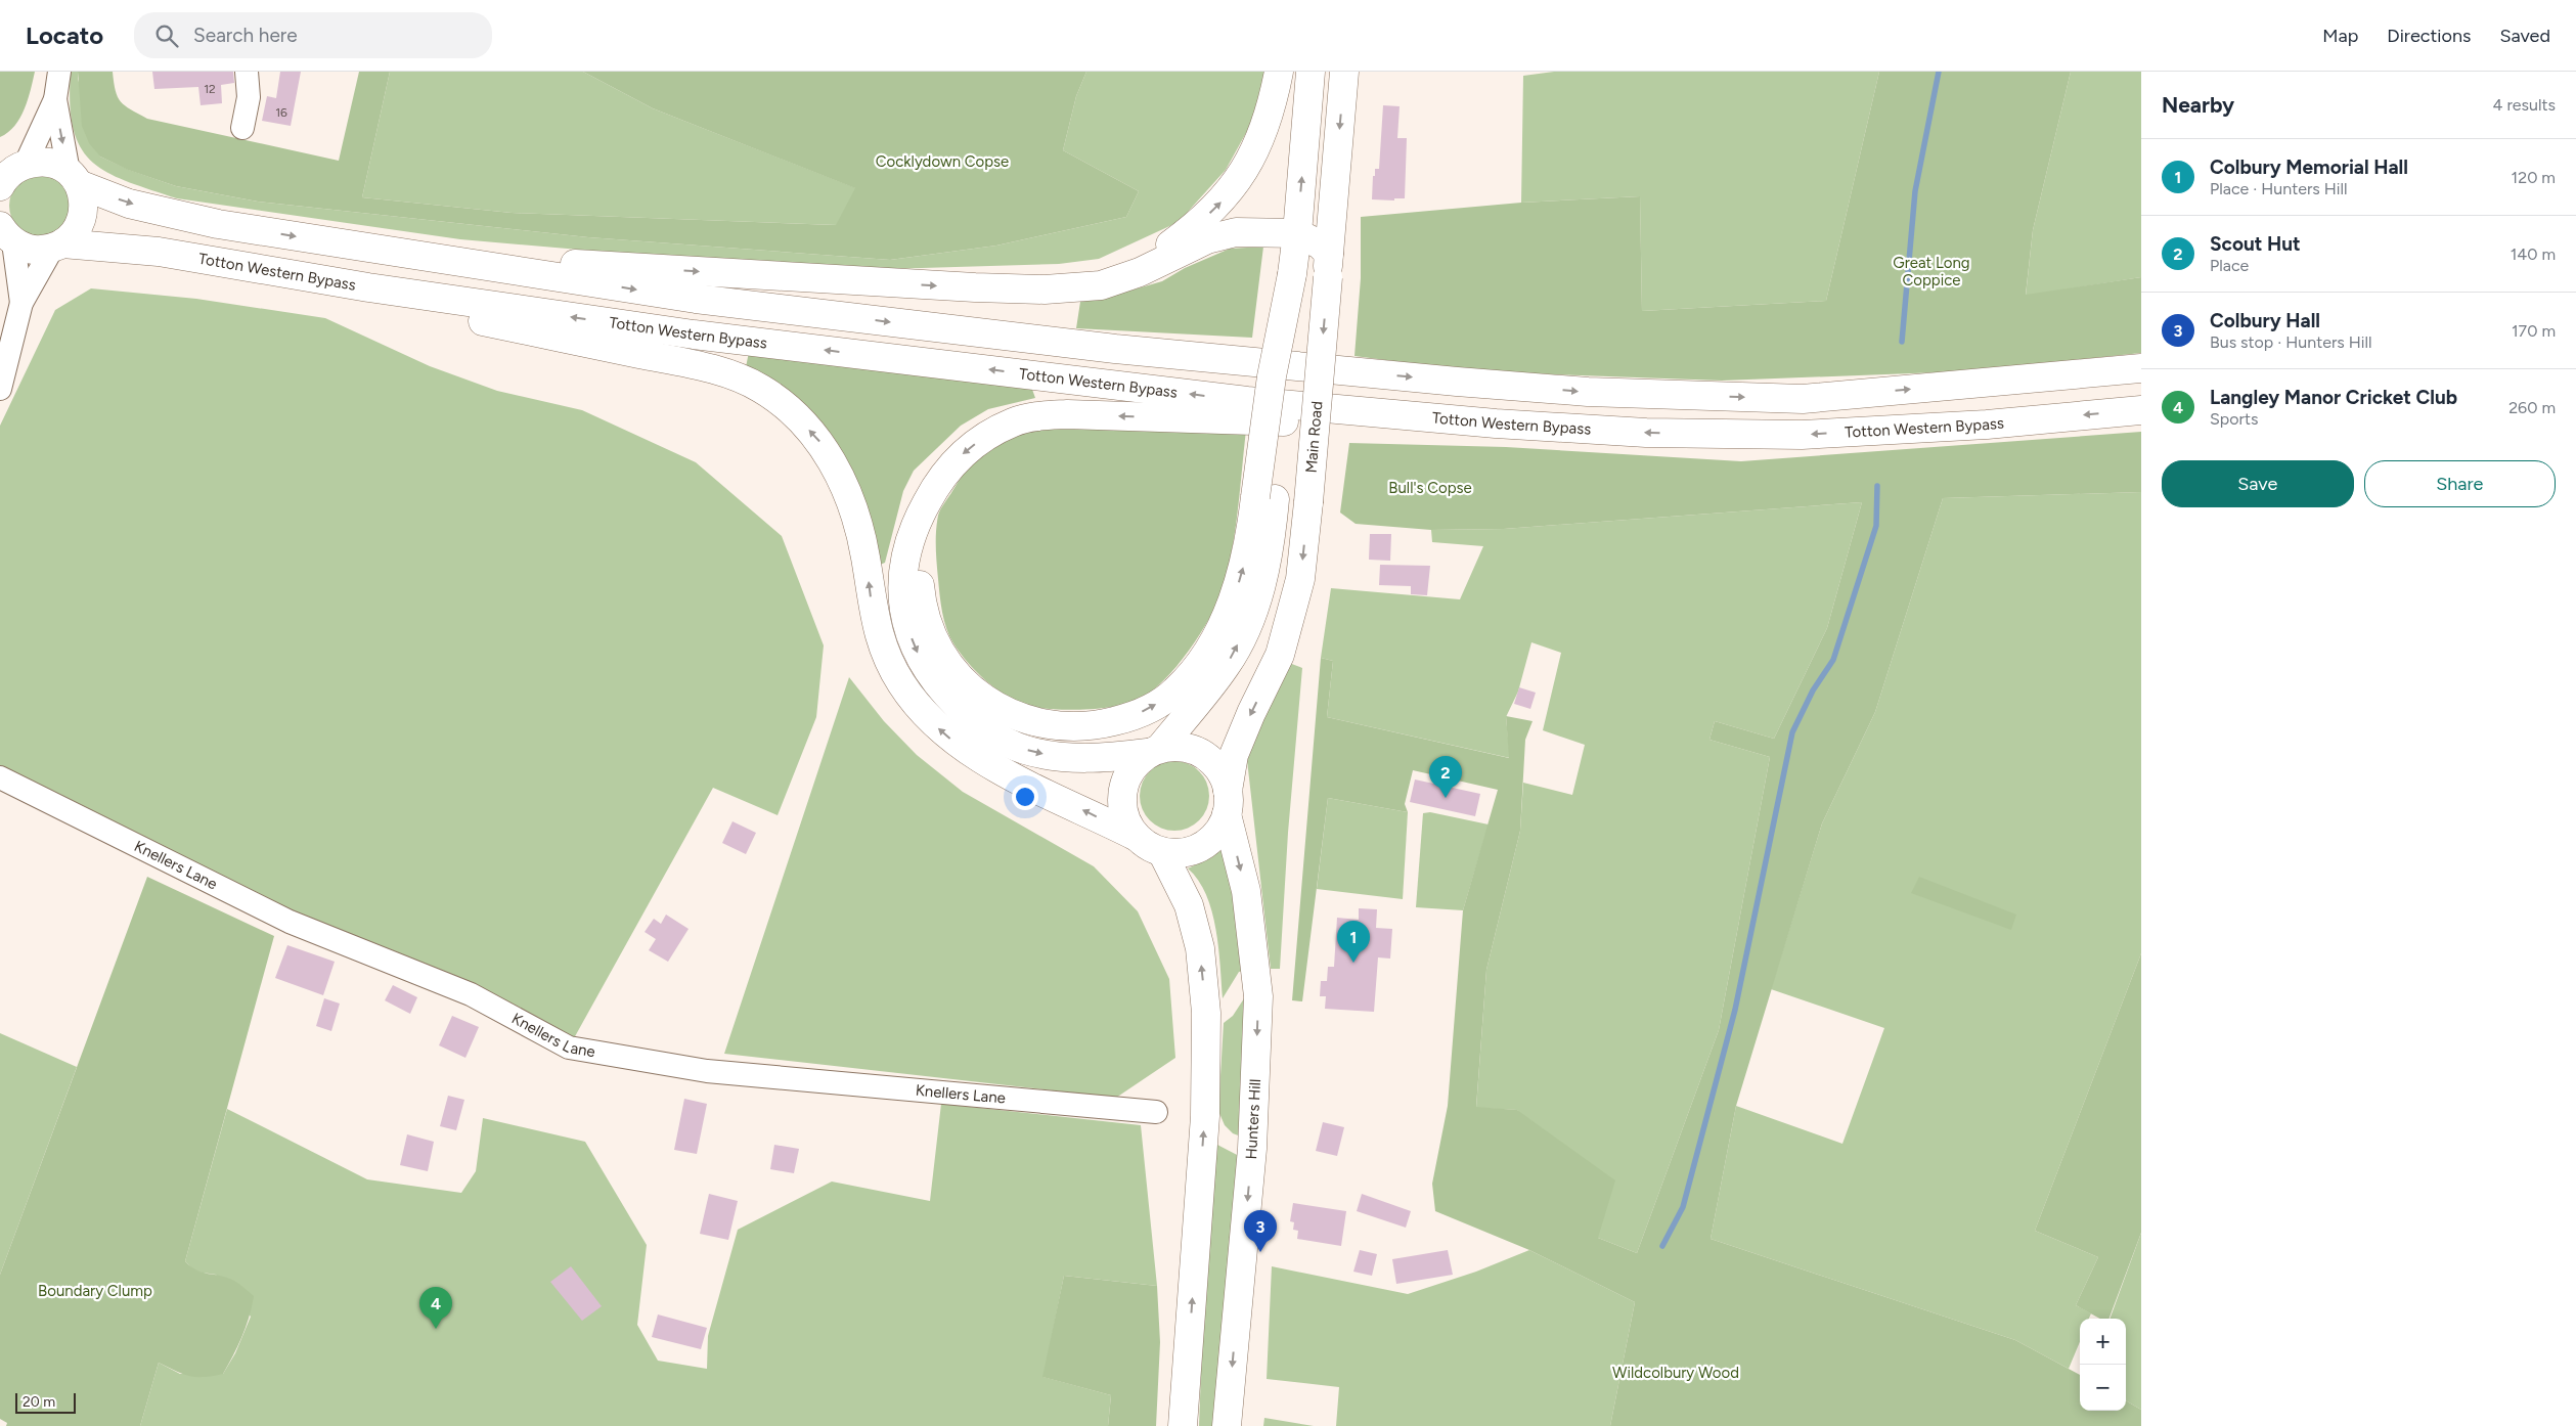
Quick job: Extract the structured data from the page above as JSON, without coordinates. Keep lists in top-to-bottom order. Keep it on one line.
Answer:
{"streets":{"main road":["Totton Western Bypass","Main Road","Hunters Hill"],"street":["Knellers Lane"]},"crossings":[["Main Road","Hunters Hill"]],"parks":["Cocklydown Copse","Great Long Coppice","Bull's Copse","Boundary Clump","Wildcolbury Wood"],"house_numbers":["12","16"],"scale_bar":"20 m","page":{"header":"Locato","search":"Search here","nav":["Map","Directions","Saved"],"heading":["Nearby","4 results"],"list":[{"mark":"1","name":"Colbury Memorial Hall","note":"Place · Hunters Hill","value":"120 m"},{"mark":"2","name":"Scout Hut","note":"Place","value":"140 m"},{"mark":"3","name":"Colbury Hall","note":"Bus stop · Hunters Hill","value":"170 m"},{"mark":"4","name":"Langley Manor Cricket Club","note":"Sports","value":"260 m"}],"buttons":["Save","Share"],"pins":["2","1","3","4"],"map_buttons":["+","−"],"scale":"20 m"}}
